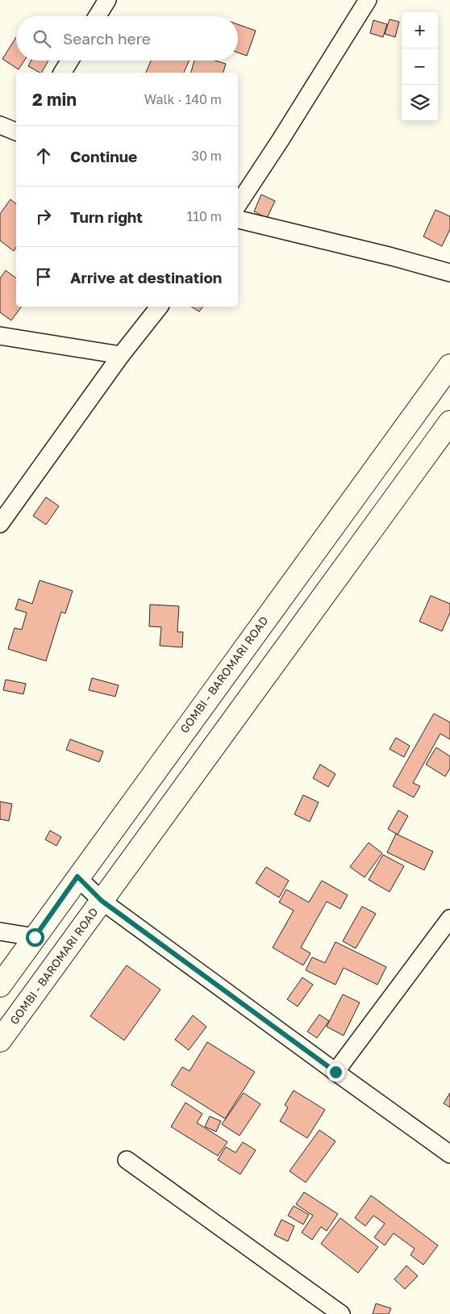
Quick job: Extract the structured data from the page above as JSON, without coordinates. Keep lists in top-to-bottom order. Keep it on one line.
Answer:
{"streets":{"main road":["GOMBI - BAROMARI ROAD"]},"page":{"map_buttons":["+","−"],"search":"Search here","heading":["2 min","Walk · 140 m"],"list":[["Continue","30 m"],["Turn right","110 m"],"Arrive at destination"]}}
